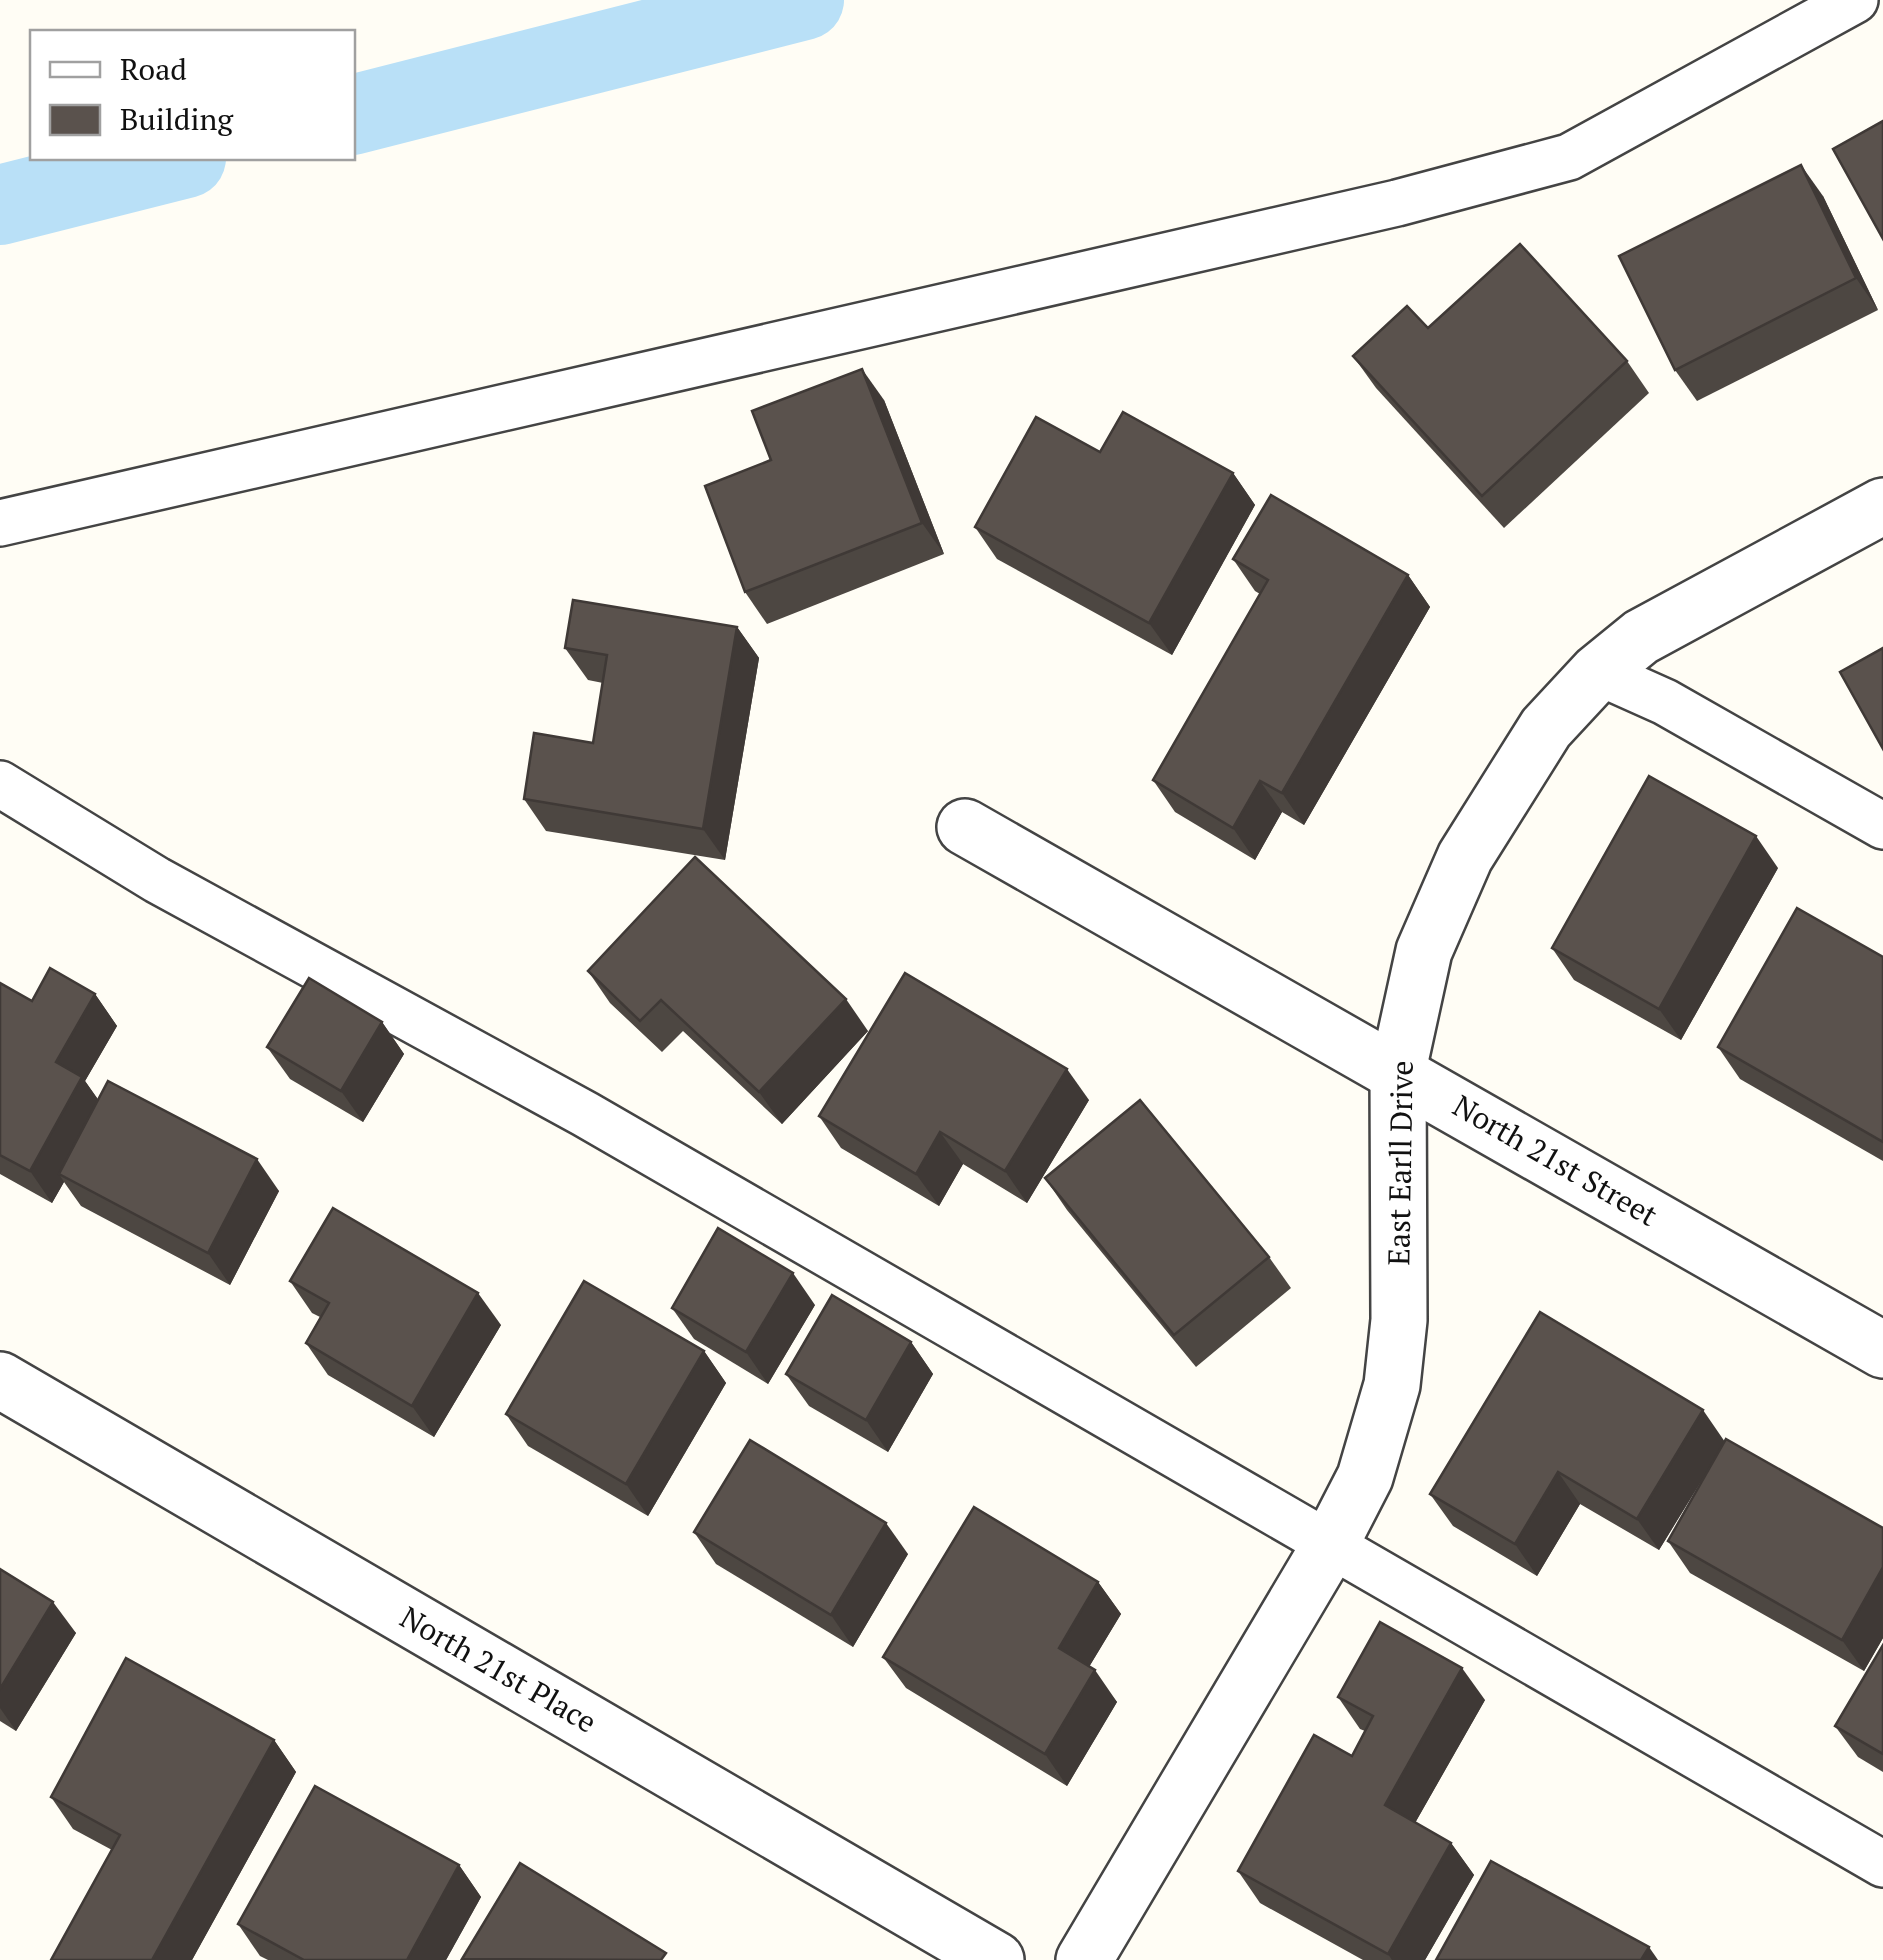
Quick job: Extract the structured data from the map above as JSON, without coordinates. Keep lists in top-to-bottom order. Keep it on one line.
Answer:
{"streets":{"street":["North 21st Street","East Earll Drive","North 21st Place"]},"crossings":[["North 21st Street","East Earll Drive"]],"legend":["Road","Building"]}
